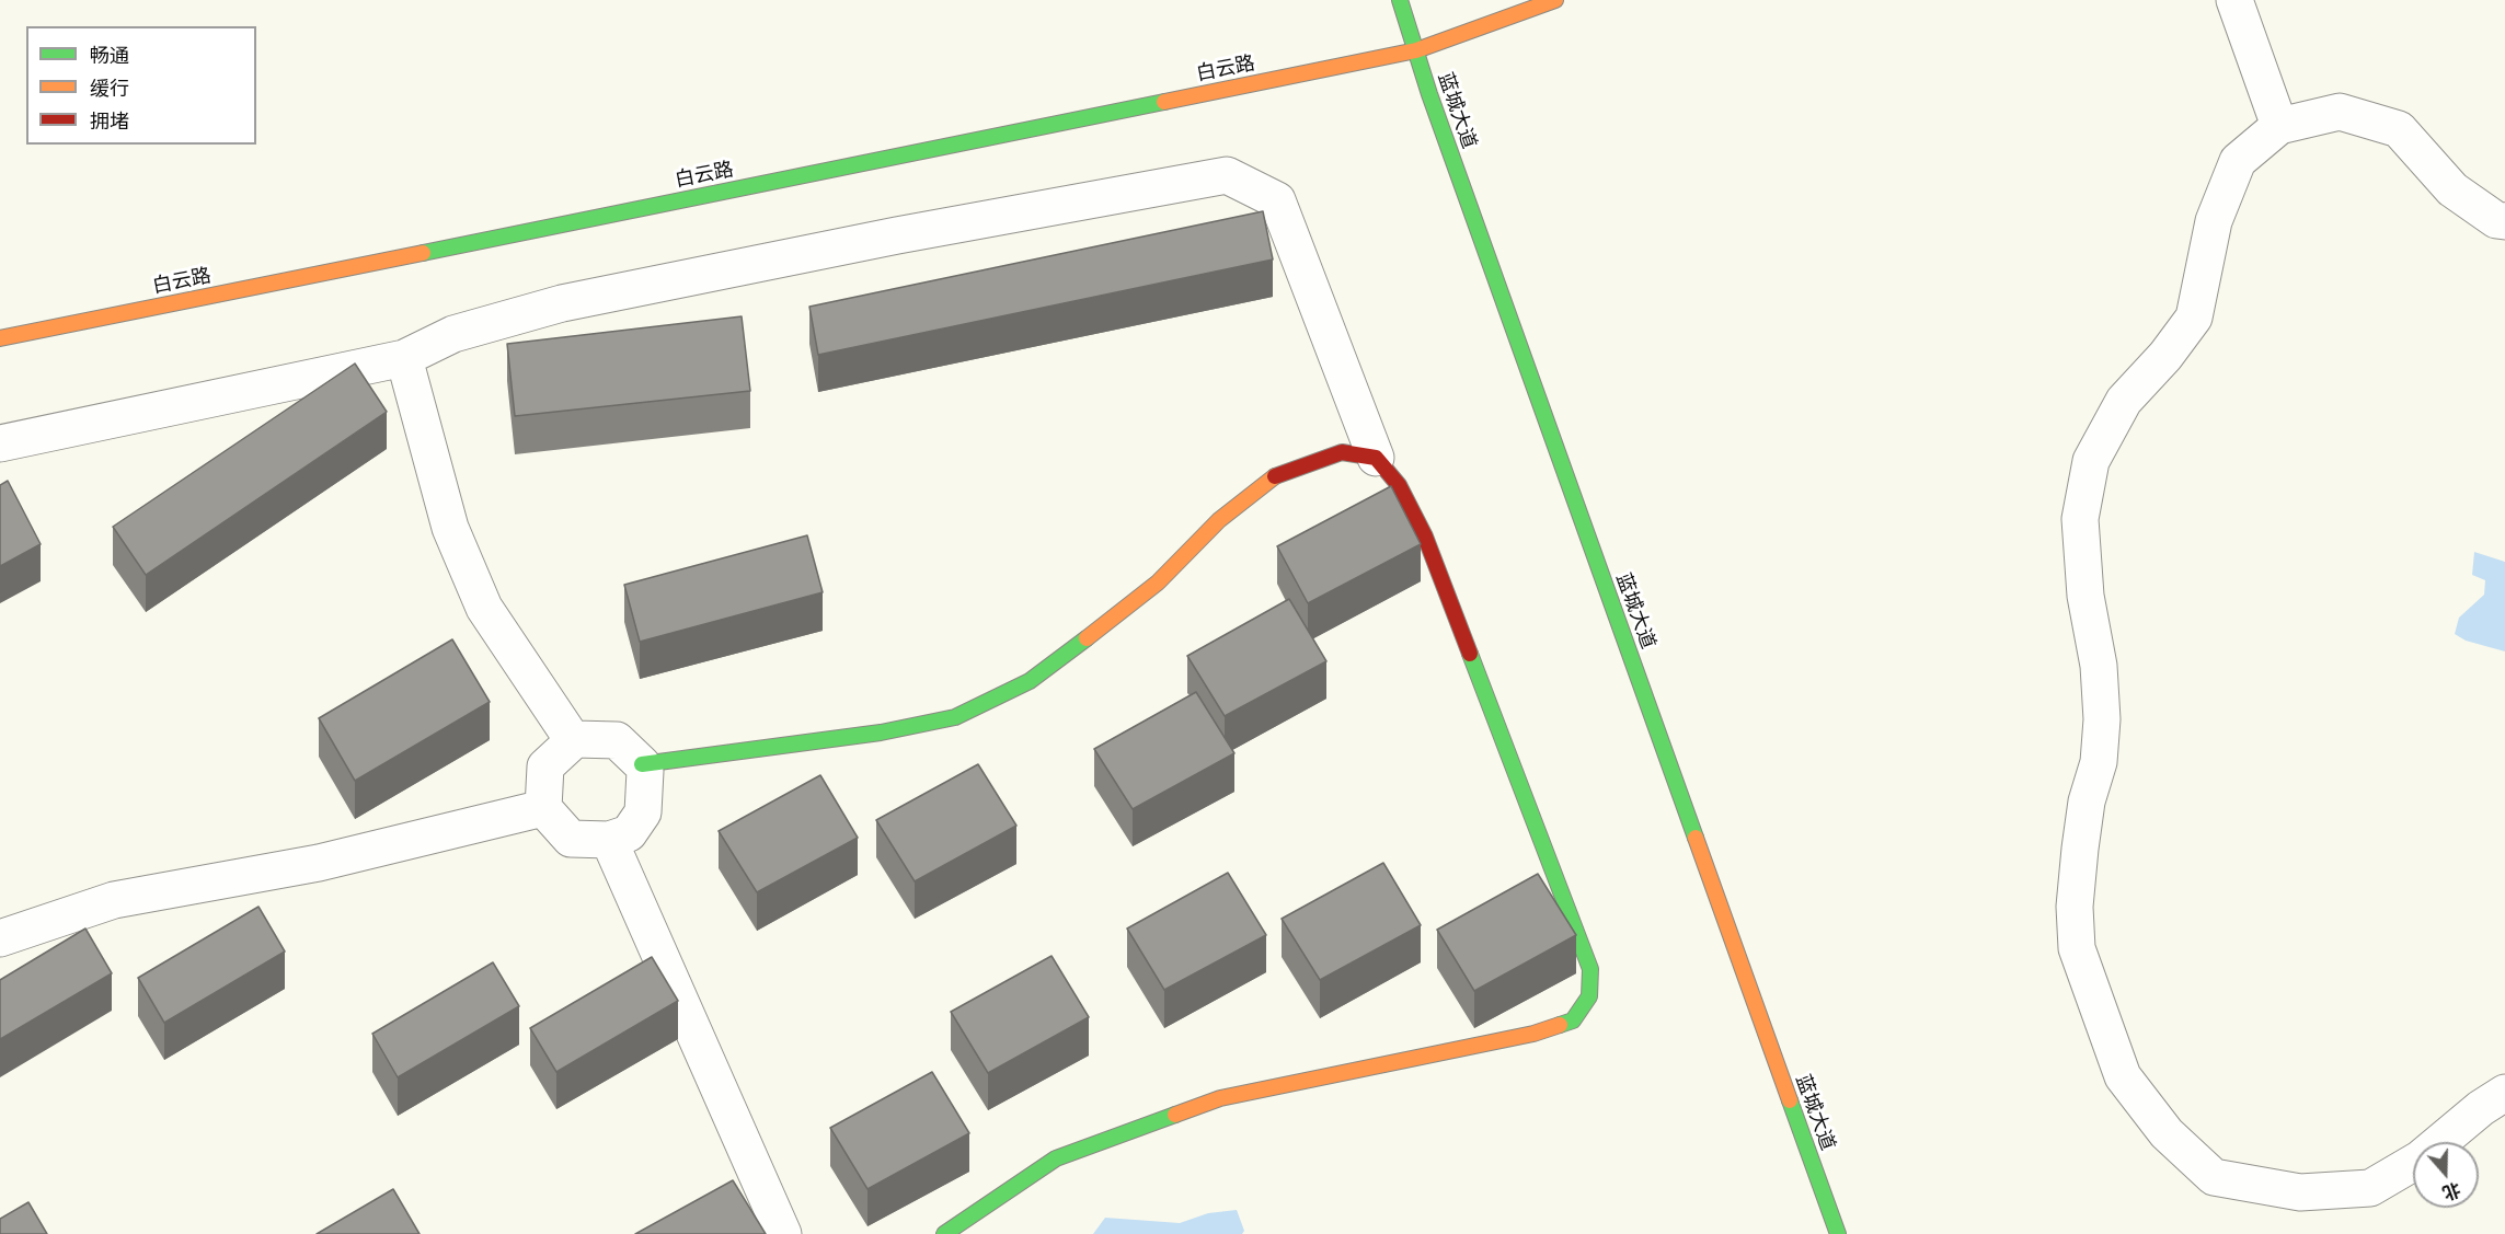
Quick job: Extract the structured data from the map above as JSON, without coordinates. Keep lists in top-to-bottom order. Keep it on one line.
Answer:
{"streets":{"street":["白云路","蓝城大道"]},"crossings":[["白云路","蓝城大道"]],"legend":["畅通","缓行","拥堵"],"north":"bottom"}
